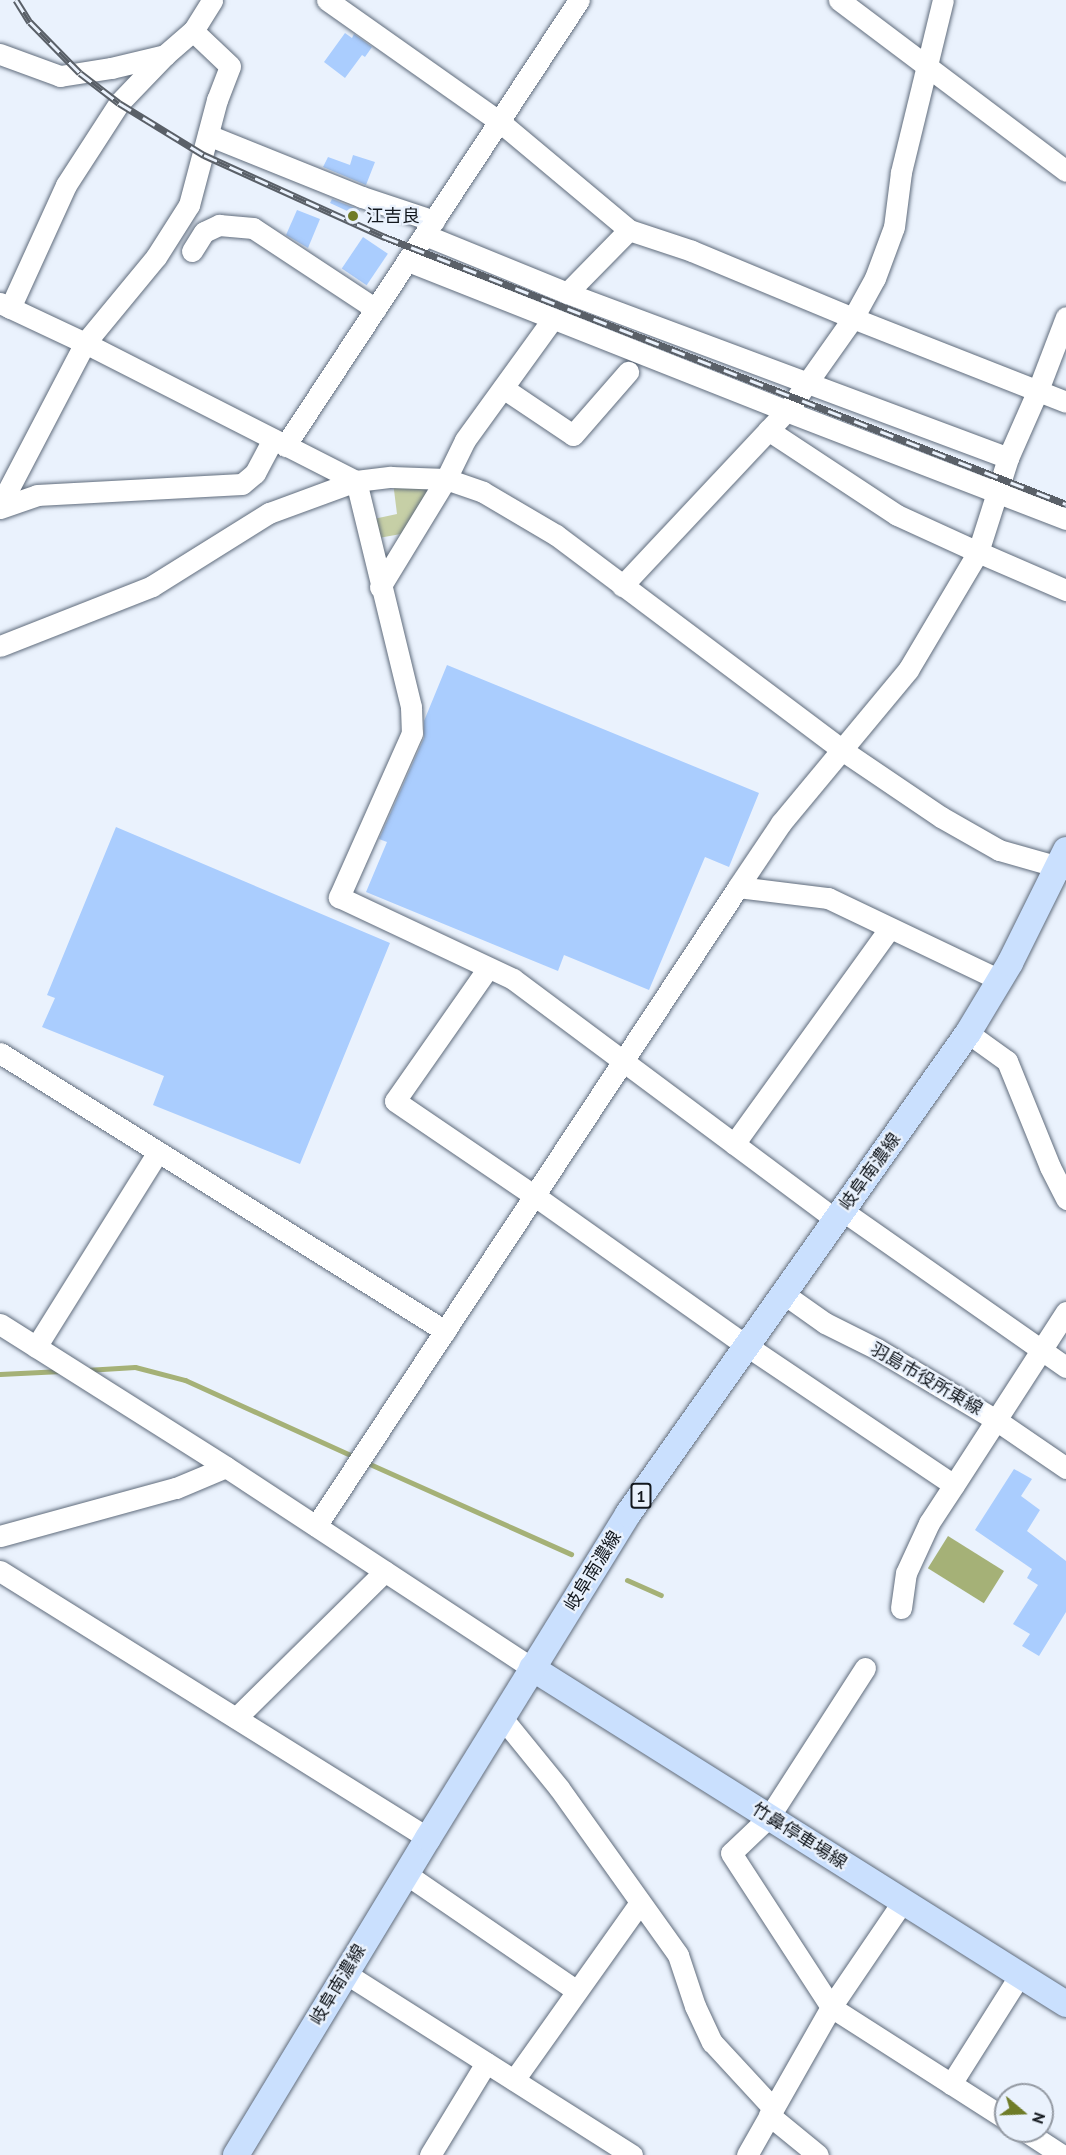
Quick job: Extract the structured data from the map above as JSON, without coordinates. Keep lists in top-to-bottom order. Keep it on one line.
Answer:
{"streets":{"main road":["岐阜南濃線","1","竹鼻停車場線"],"street":["羽島市役所東線"]},"crossings":[["岐阜南濃線","羽島市役所東線"],["岐阜南濃線","竹鼻停車場線"]],"places":["江吉良"],"north":"right"}
